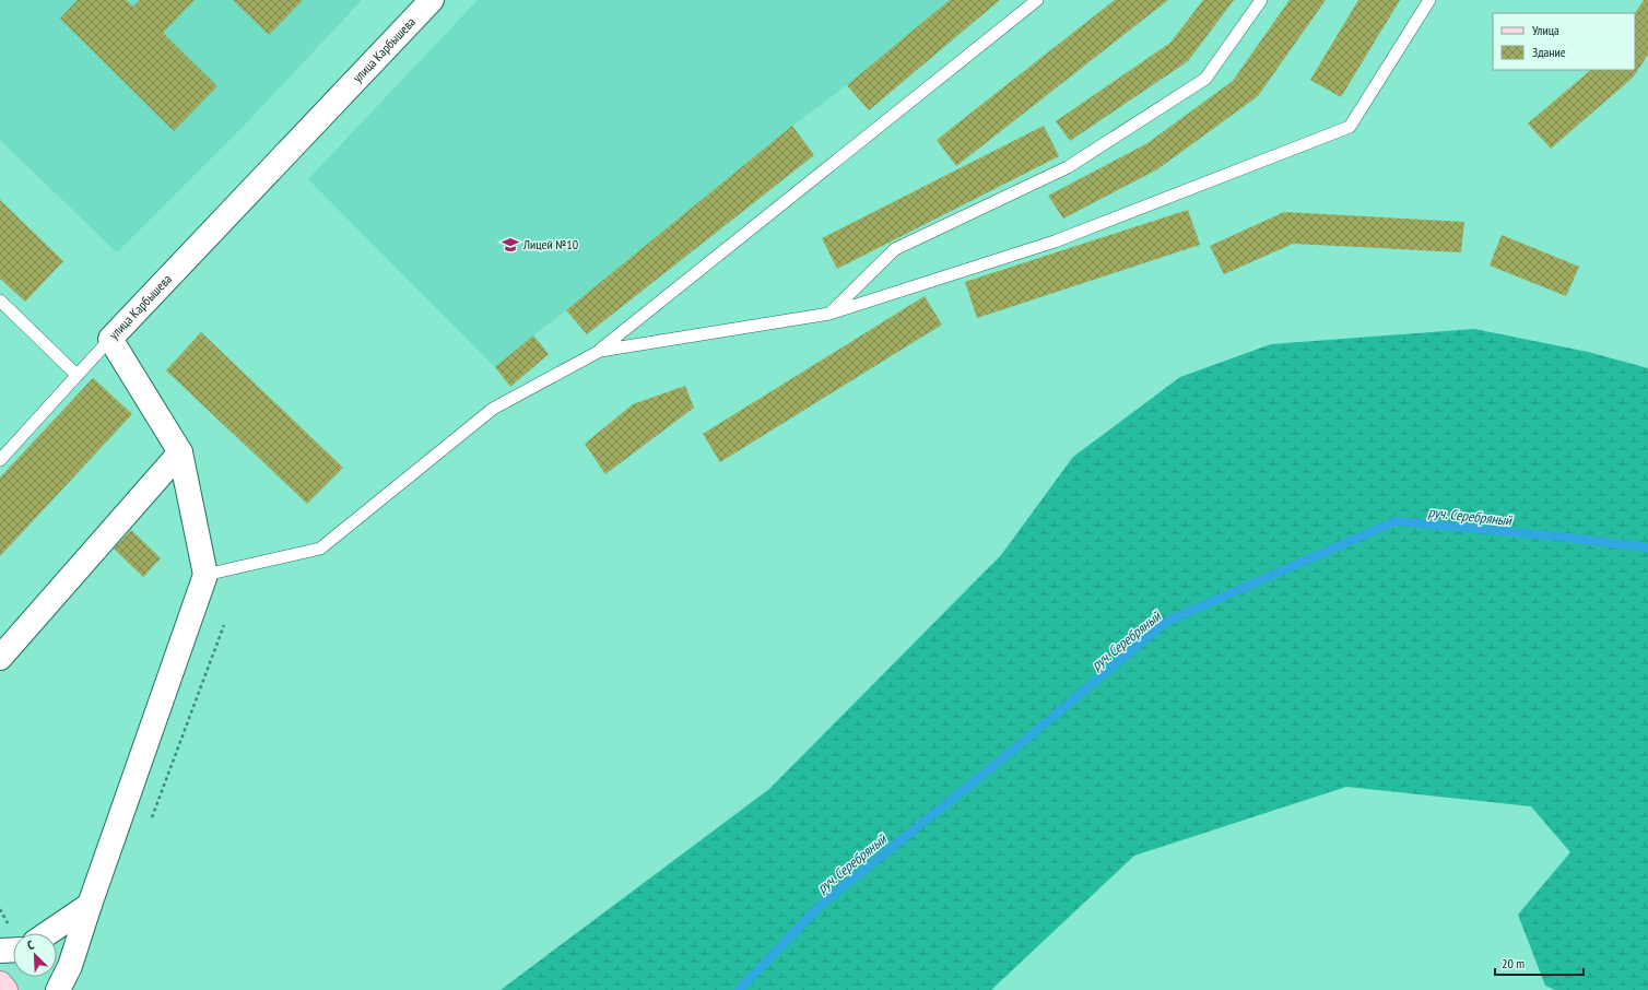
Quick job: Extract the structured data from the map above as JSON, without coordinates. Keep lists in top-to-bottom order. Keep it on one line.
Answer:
{"streets":{"street":["улица Карбышева"]},"water":["руч. Серебряный"],"places":{"school or university":["Лицей №10"]},"legend":["Улица","Здание"],"scale_bar":"20 m","north":"top left"}
